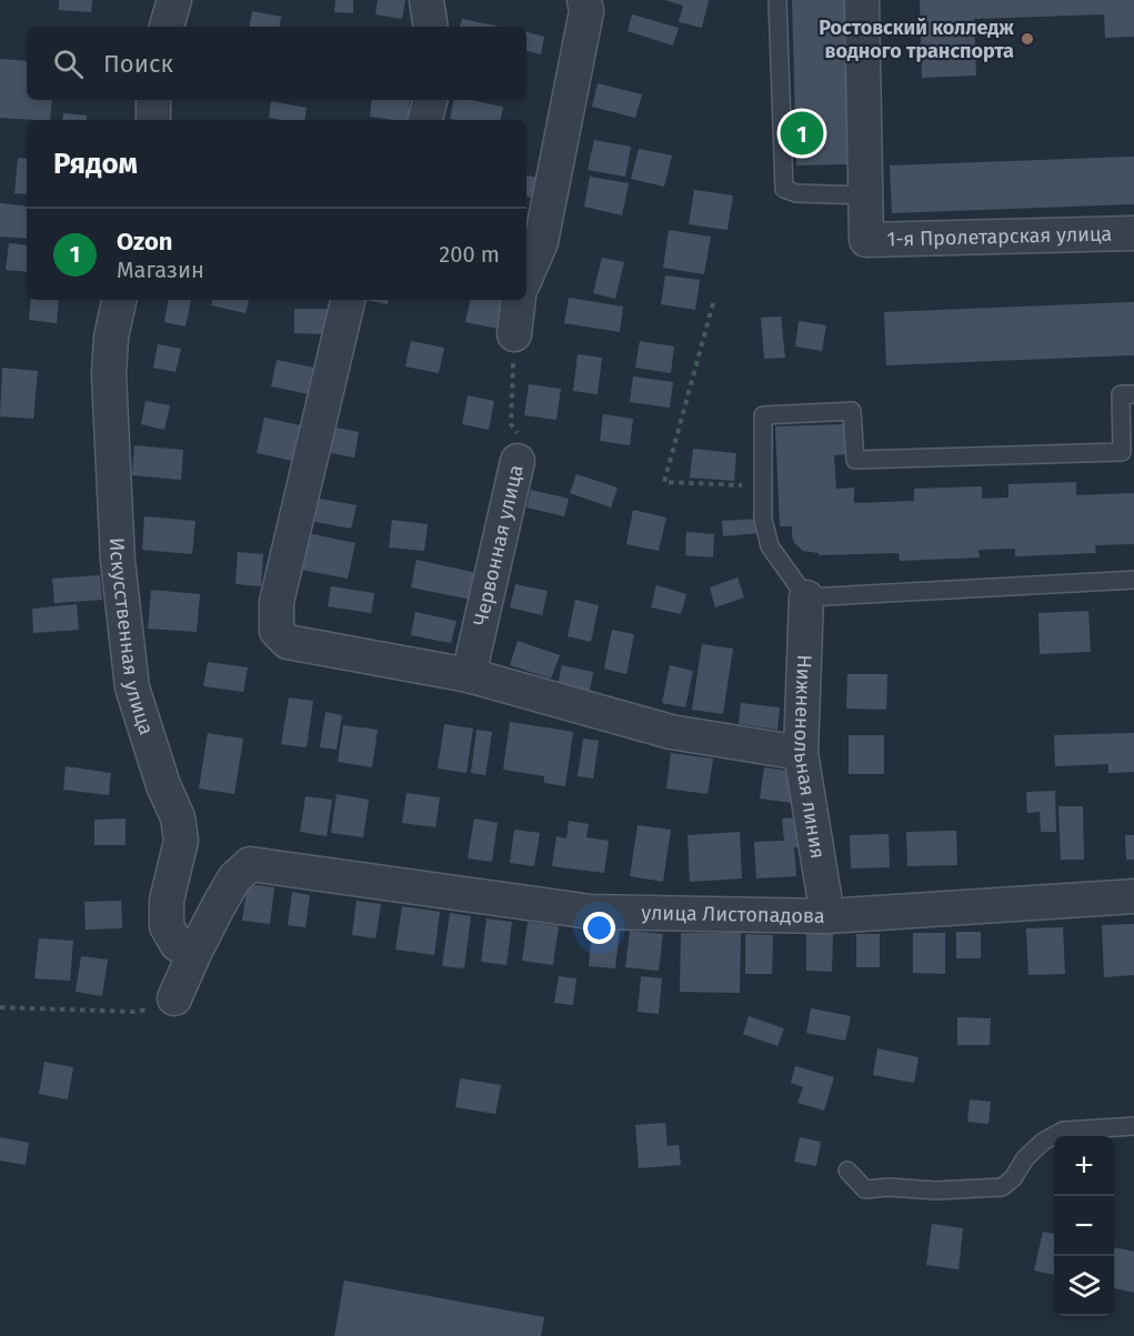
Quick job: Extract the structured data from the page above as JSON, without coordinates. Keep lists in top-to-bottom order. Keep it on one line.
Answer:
{"streets":{"street":["1-я Пролетарская улица","Червонная улица","Искусственная улица","Нижненольная линия","улица Листопадова"]},"crossings":[["Искусственная улица","улица Листопадова"],["Нижненольная линия","улица Листопадова"]],"places":["Ростовский колледж водного транспорта"],"page":{"search":"Поиск","pins":"1","heading":"Рядом","list":[{"mark":"1","name":"Ozon","note":"Магазин","value":"200 m"}],"map_buttons":["+","−"]}}
